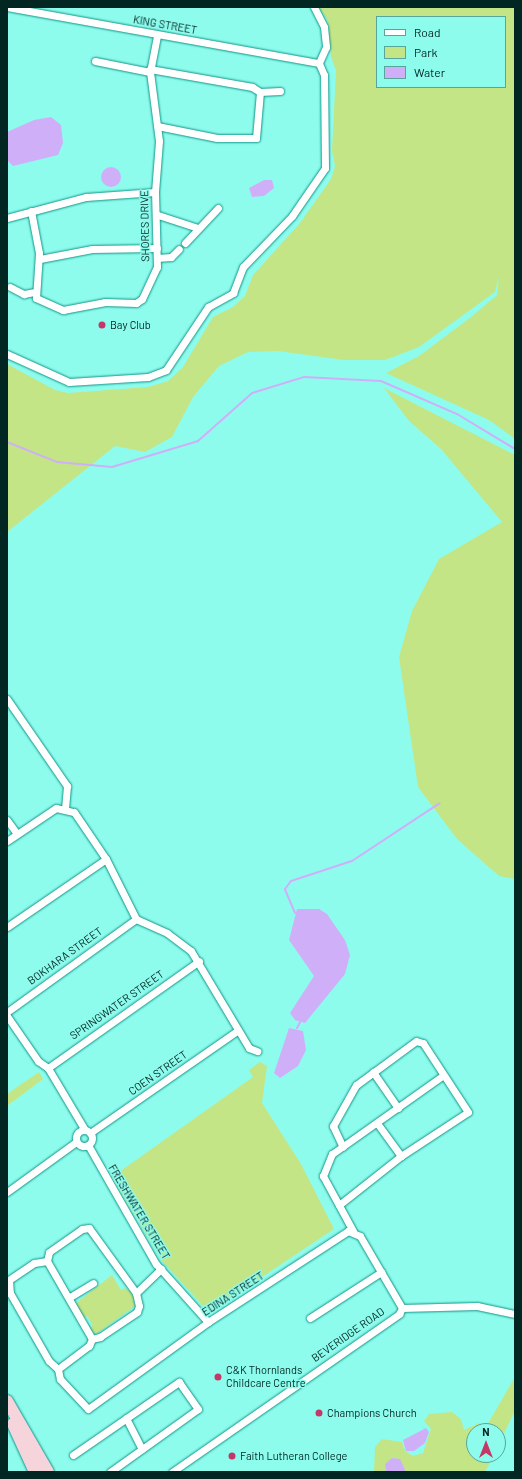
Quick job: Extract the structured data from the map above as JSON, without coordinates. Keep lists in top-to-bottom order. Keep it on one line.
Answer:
{"streets":{"street":["KING STREET","SHORES DRIVE","BOKHARA STREET","SPRINGWATER STREET","COEN STREET","FRESHWATER STREET","EDINA STREET","BEVERIDGE ROAD"]},"crossings":[["KING STREET","SHORES DRIVE"],["FRESHWATER STREET","EDINA STREET"]],"places":["Bay Club","C&K Thornlands Childcare Centre","Champions Church","Faith Lutheran College"],"legend":["Road","Park","Water"],"north":"top"}
